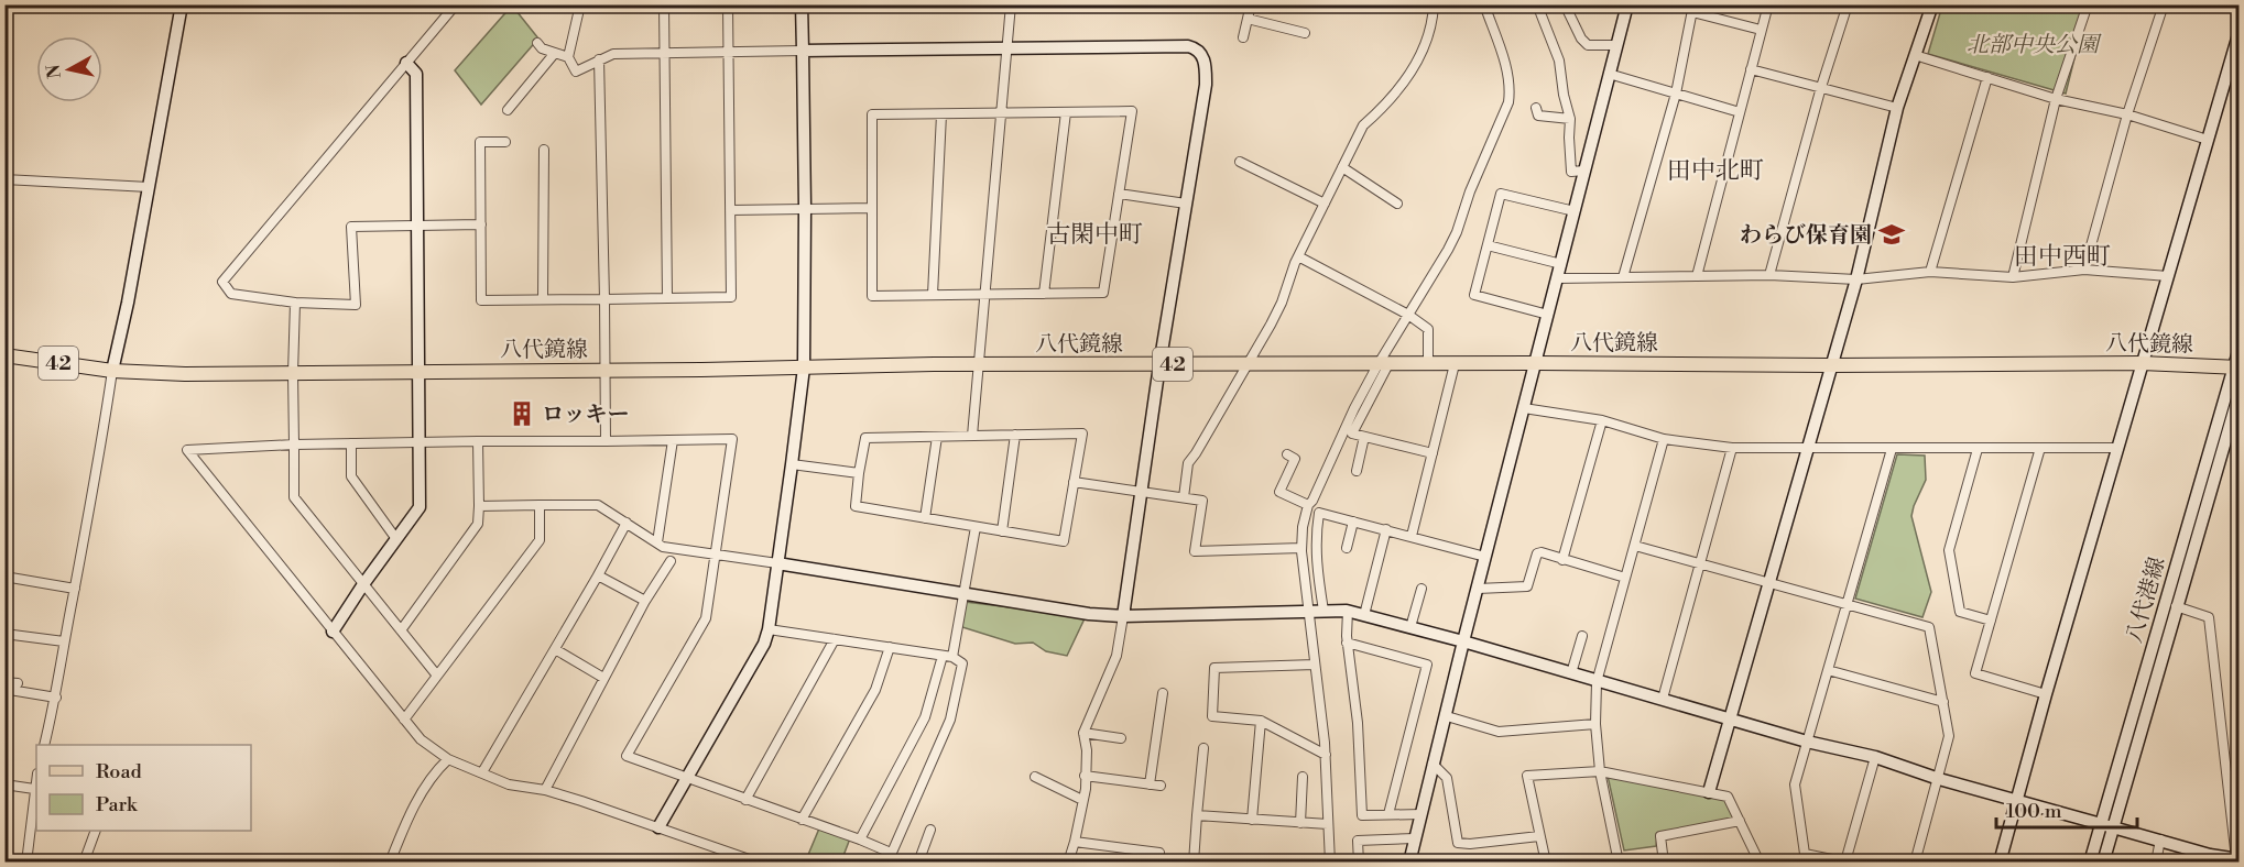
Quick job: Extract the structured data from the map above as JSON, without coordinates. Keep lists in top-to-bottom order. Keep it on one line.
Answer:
{"streets":{"main road":["八代鏡線","42"],"street":["八代港線"]},"crossings":[["八代鏡線","八代港線"]],"districts":["田中北町","古閑中町","田中西町"],"parks":["北部中央公園"],"places":{"school or university":["わらび保育園"],"building":["ロッキー"]},"legend":["Road","Park"],"scale_bar":"100 m","north":"left"}
